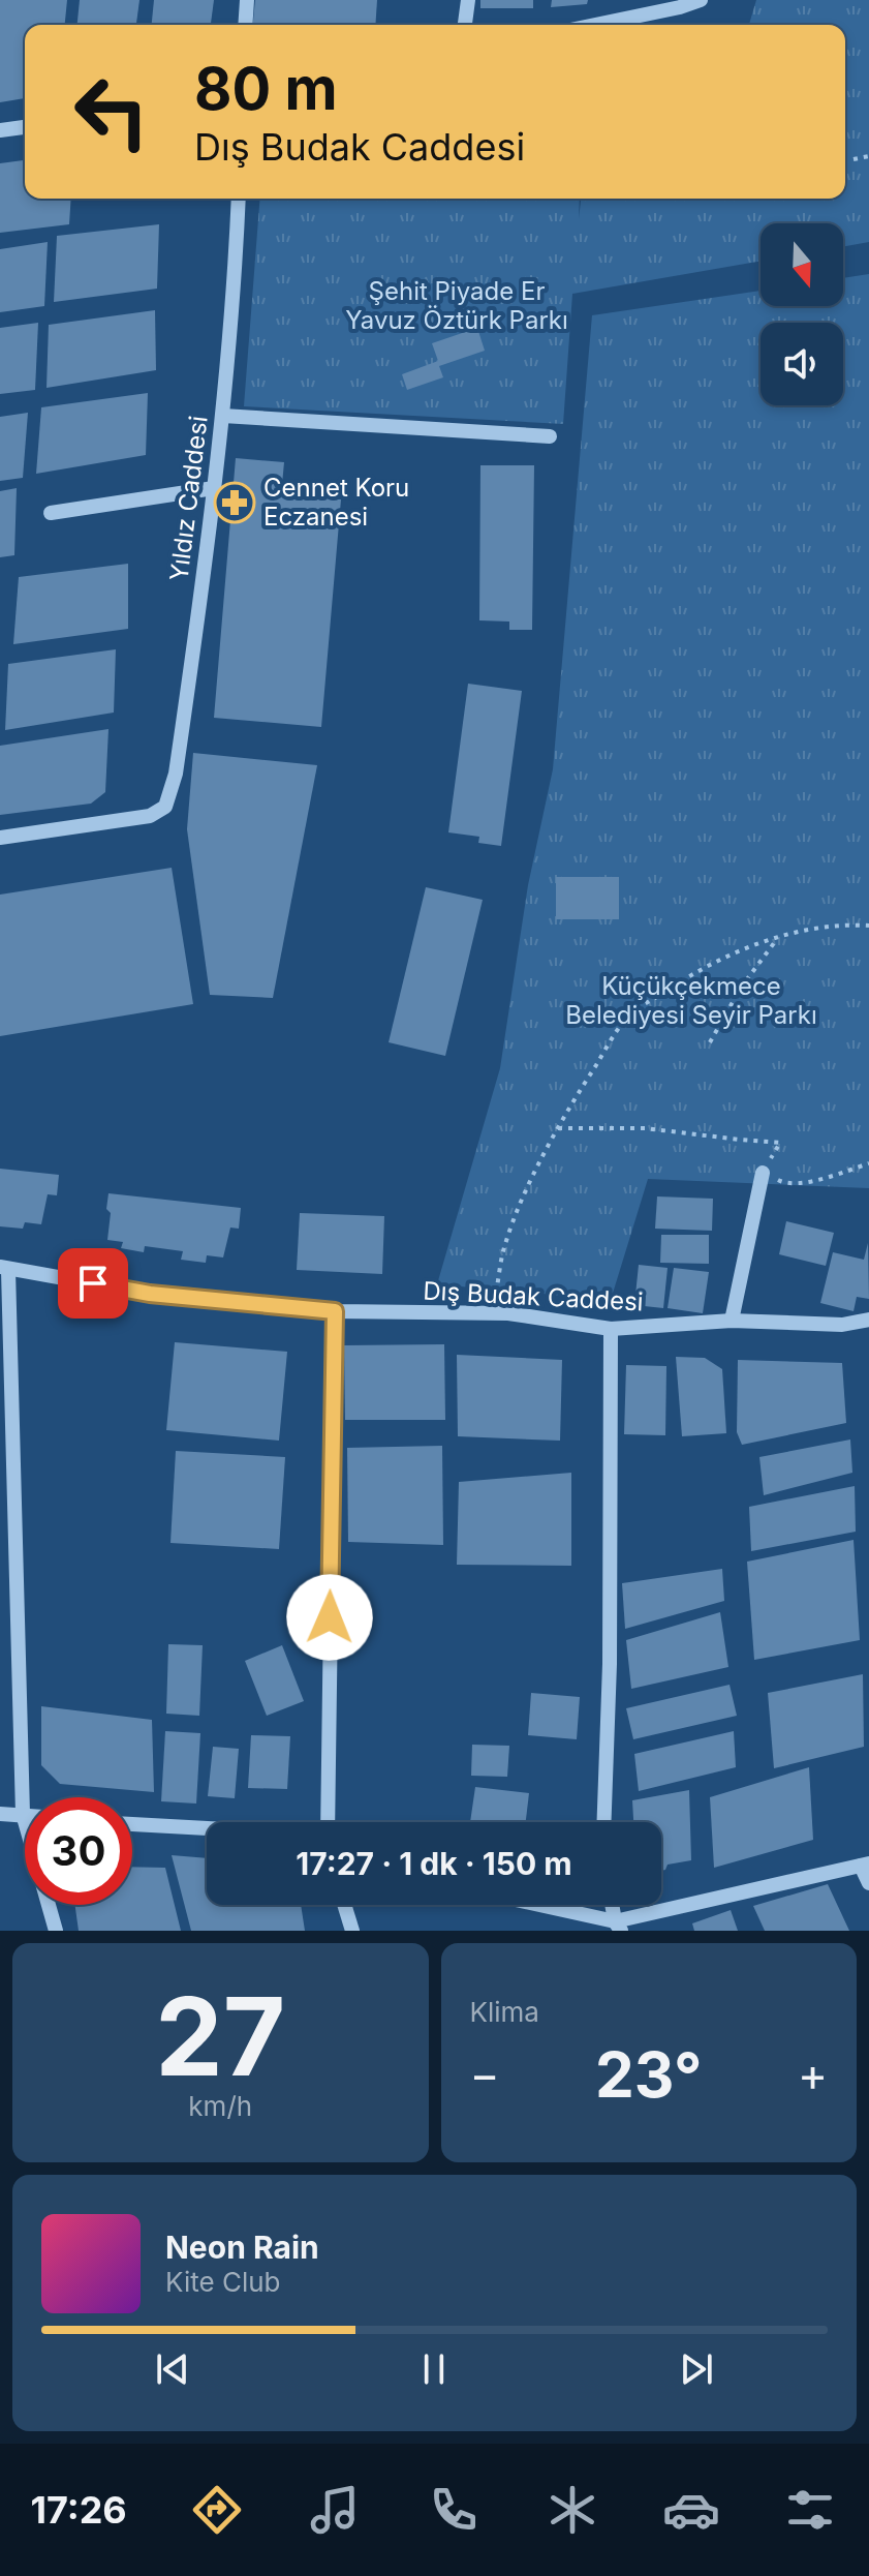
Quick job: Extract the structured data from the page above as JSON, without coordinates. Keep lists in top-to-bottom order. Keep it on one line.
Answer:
{"streets":{"street":["Yıldız Caddesi","Dış Budak Caddesi"]},"parks":["Şehit Piyade Er Yavuz Öztürk Parkı","Küçükçekmece Belediyesi Seyir Parkı"],"places":{"pharmacy":["Cennet Koru Eczanesi"]},"north":"bottom","page":{"turn":["80 m","Dış Budak Caddesi"],"limit":"30","trip":"17:27 · 1 dk · 150 m","tile":[["27","km/h"],"Klima"],"heat":["−","23°","+"],"song":["Neon Rain","Kite Club"],"tabs":"17:26"}}
